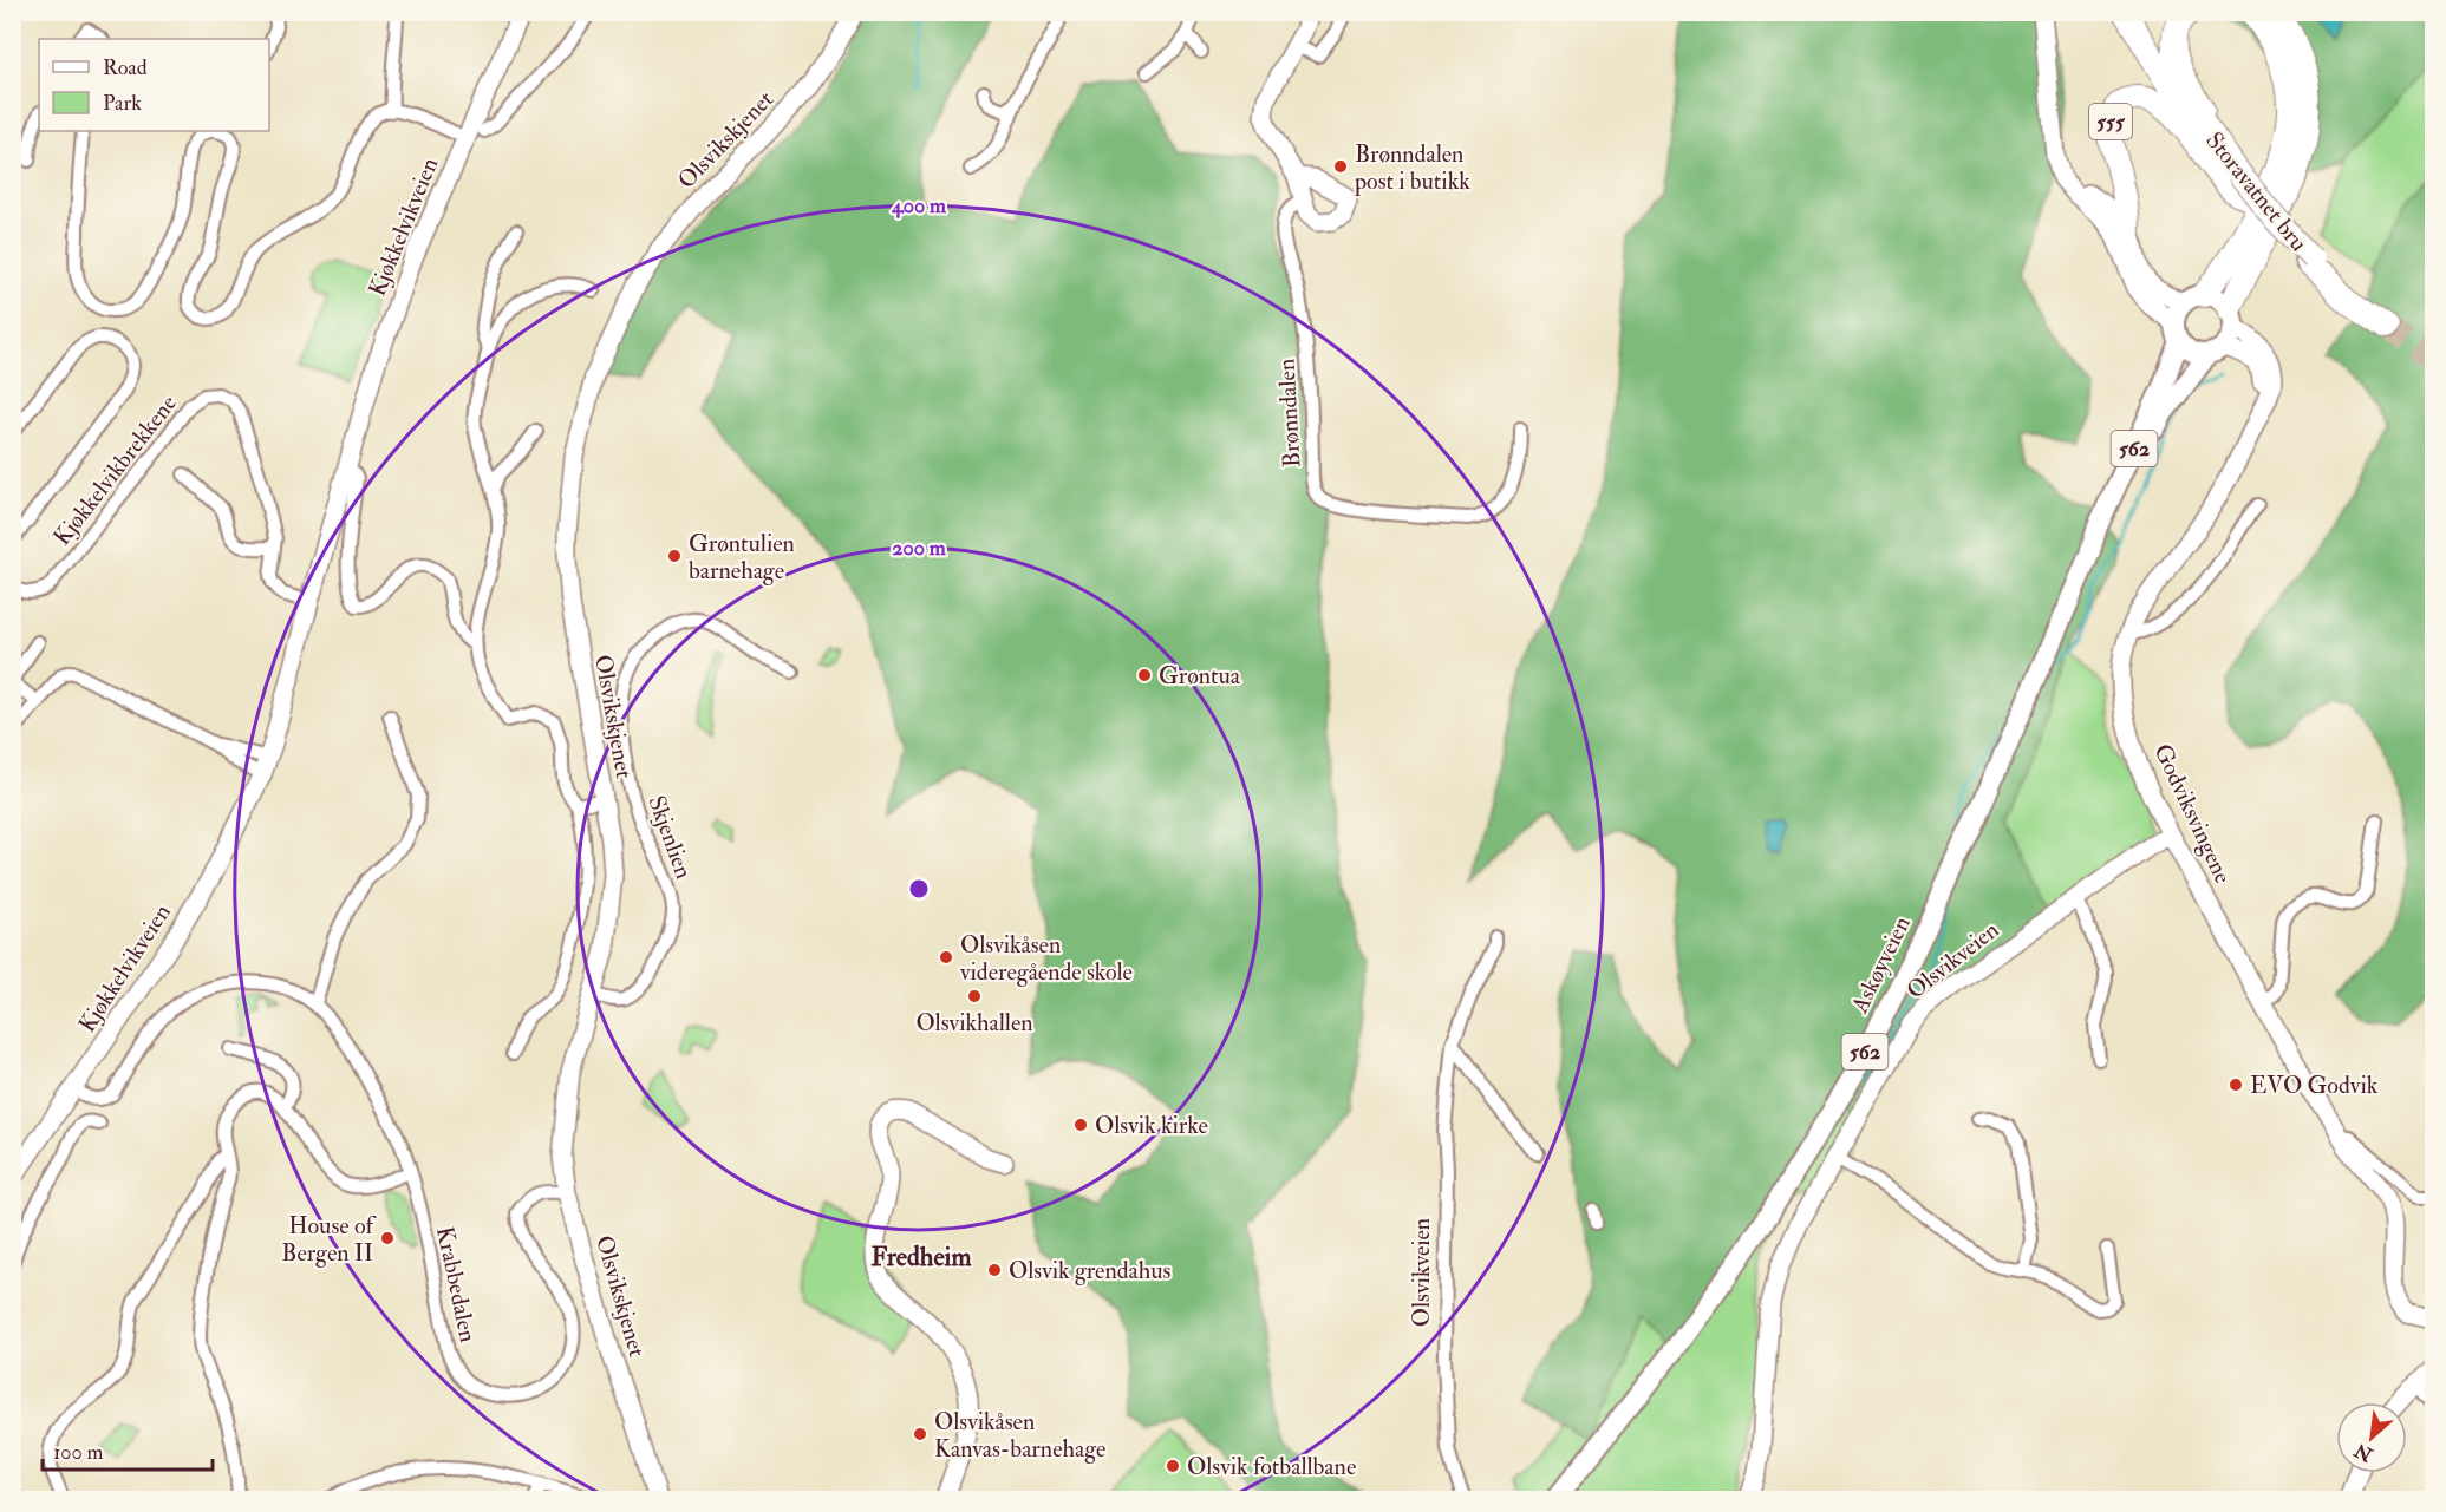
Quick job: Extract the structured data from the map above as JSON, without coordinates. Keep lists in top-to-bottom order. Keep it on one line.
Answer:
{"streets":{"highway":["555","Storavatnet bru"],"main road":["Olsvikskjenet","Kjøkkelvikveien","562","Godviksvingene","Olsvikveien","Askøyveien"],"street":["Brønndalen","Kjøkkelvikbrekkene","Skjenlien","Krabbedalen"]},"crossings":[["555","Storavatnet bru"],["Olsvikskjenet","Skjenlien"],["Olsvikskjenet","Krabbedalen"],["Kjøkkelvikveien","Kjøkkelvikbrekkene"],["Kjøkkelvikveien","Krabbedalen"],["562","Godviksvingene"],["562","Askøyveien"],["Godviksvingene","Olsvikveien"],["Godviksvingene","Askøyveien"]],"districts":["Fredheim"],"places":["Brønndalen post i butikk","Grøntulien barnehage","Grøntua","Olsvikåsen videregående skole","Olsvikhallen","EVO Godvik","Olsvik kirke","House of Bergen II","Olsvik grendahus","Olsvikåsen Kanvas-barnehage","Olsvik fotballbane"],"legend":["Road","Park"],"scale_bar":"100 m","north":"bottom left","rings":["400 m","200 m"]}
